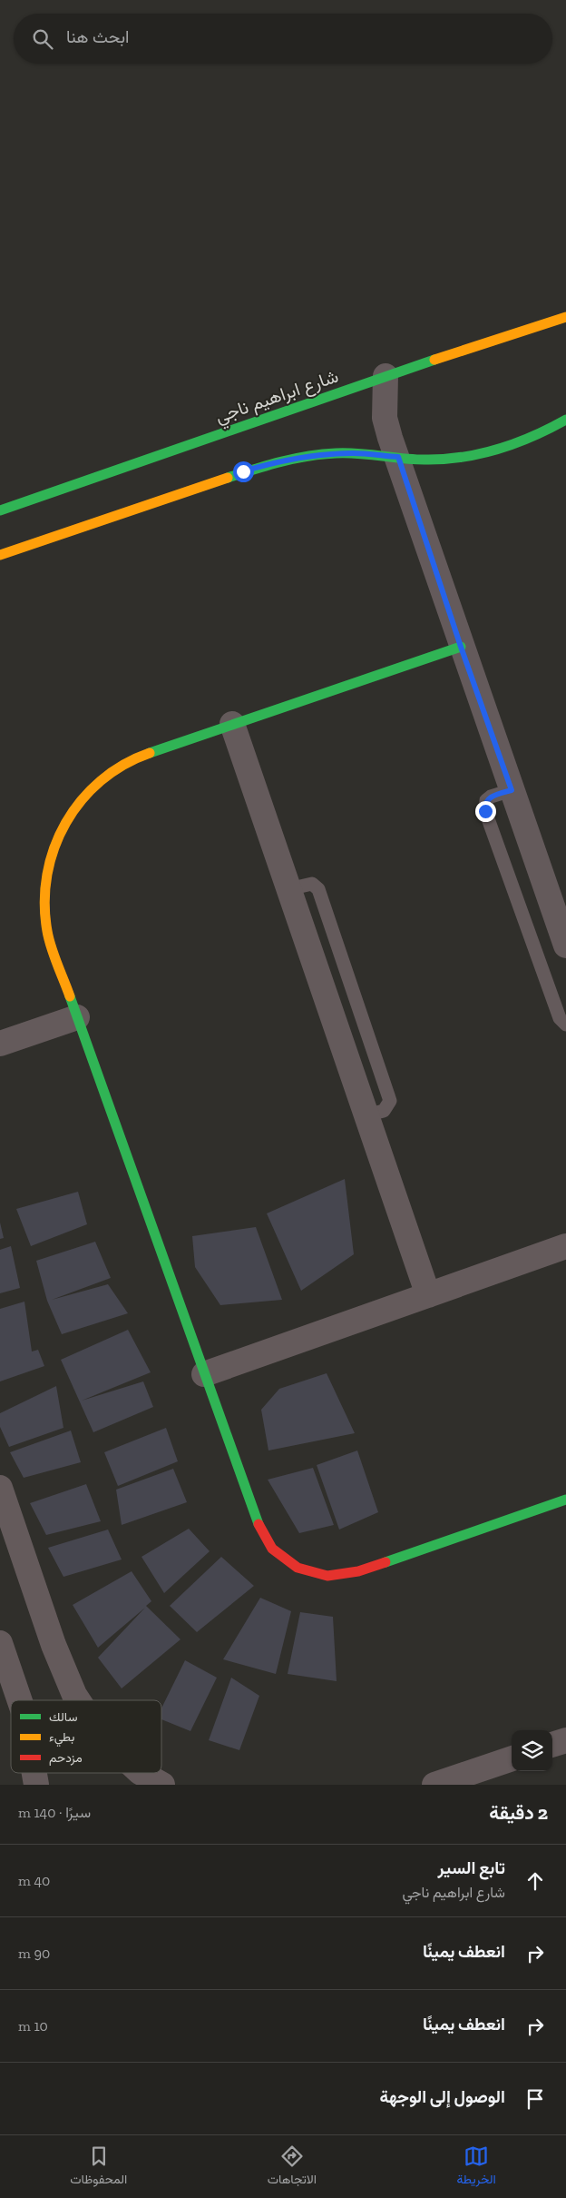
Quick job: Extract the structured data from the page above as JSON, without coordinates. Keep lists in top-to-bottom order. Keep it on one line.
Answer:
{"streets":{"street":["شارع ابراهيم ناجي"]},"legend":["سالك","بطيء","مزدحم"],"page":{"search":"ابحث هنا","heading":["2 دقيقة","سيرًا · 140 m"],"list":[["تابع السير","شارع ابراهيم ناجي","40 m"],["انعطف يمينًا","90 m"],["انعطف يمينًا","10 m"],"الوصول إلى الوجهة"],"nav":["الخريطة","الاتجاهات","المحفوظات"]}}
